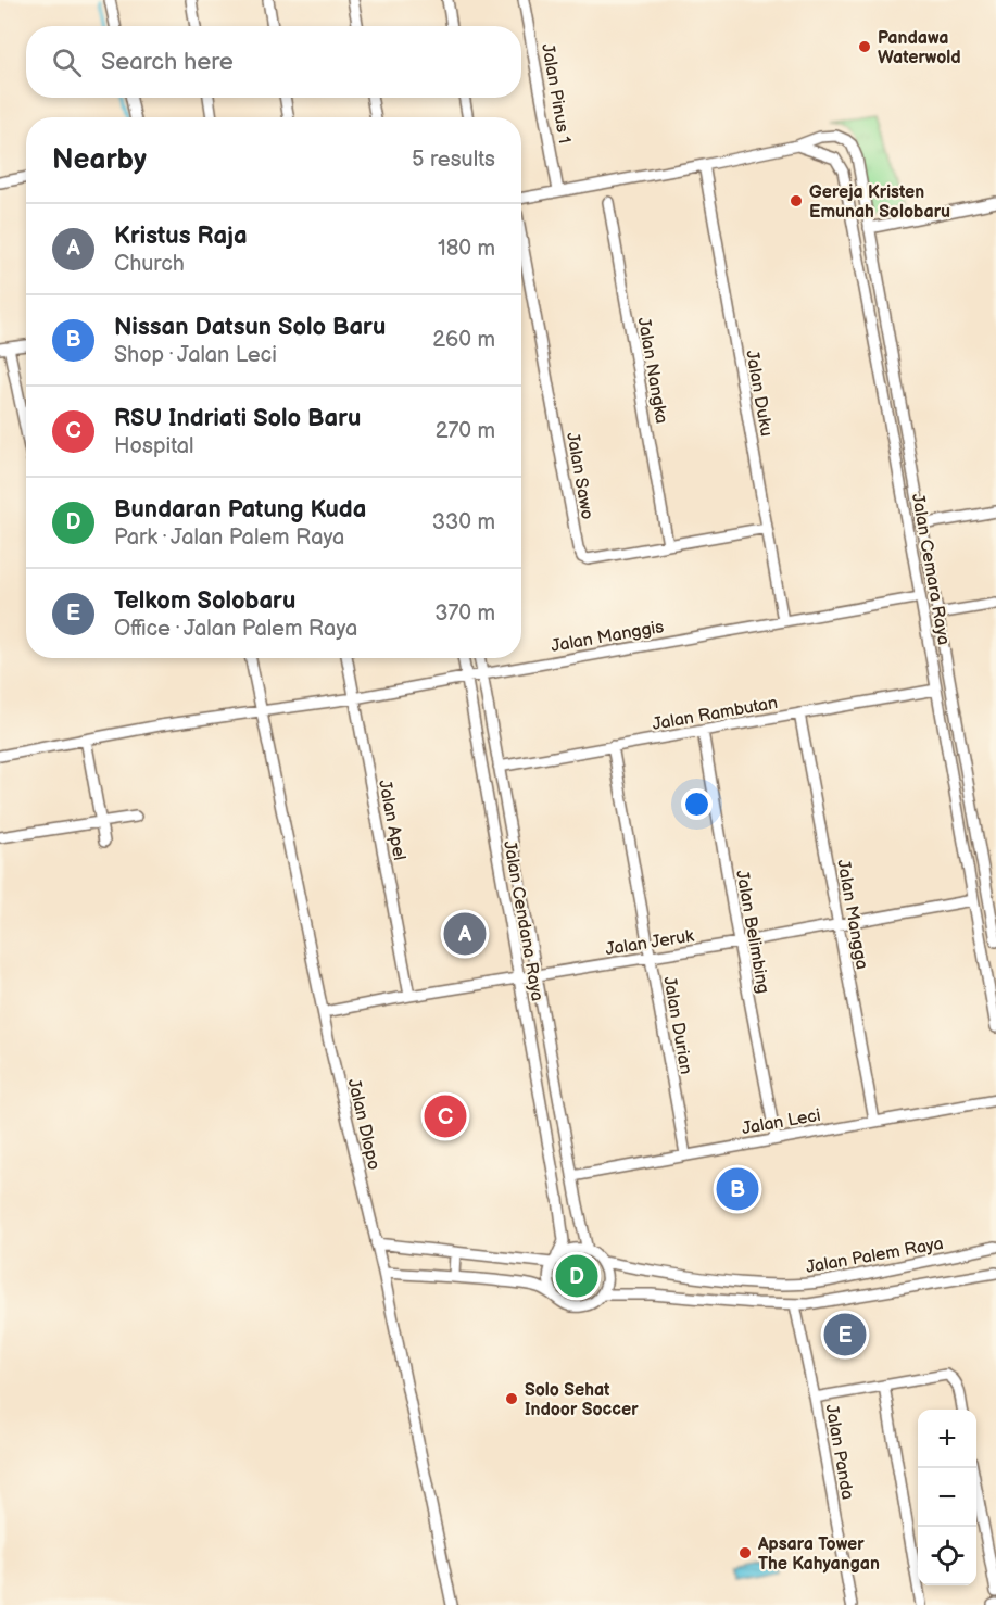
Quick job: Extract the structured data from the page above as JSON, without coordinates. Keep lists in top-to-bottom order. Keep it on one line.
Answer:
{"streets":{"street":["Jalan Pinus 1","Jalan Nangka","Jalan Duku","Jalan Sawo","Jalan Cemara Raya","Jalan Manggis","Jalan Rambutan","Jalan Apel","Jalan Mangga","Jalan Cendana Raya","Jalan Belimbing","Jalan Jeruk","Jalan Durian","Jalan Leci","Jalan Dlopo","Jalan Palem Raya","Jalan Panda"]},"crossings":[["Jalan Pinus 1","Jalan Cemara Raya"],["Jalan Nangka","Jalan Sawo"],["Jalan Duku","Jalan Sawo"],["Jalan Duku","Jalan Manggis"],["Jalan Cemara Raya","Jalan Manggis"],["Jalan Cemara Raya","Jalan Rambutan"],["Jalan Cemara Raya","Jalan Jeruk"],["Jalan Manggis","Jalan Apel"],["Jalan Manggis","Jalan Cendana Raya"],["Jalan Manggis","Jalan Dlopo"],["Jalan Rambutan","Jalan Mangga"],["Jalan Rambutan","Jalan Cendana Raya"],["Jalan Rambutan","Jalan Belimbing"],["Jalan Rambutan","Jalan Durian"],["Jalan Apel","Jalan Jeruk"],["Jalan Mangga","Jalan Jeruk"],["Jalan Mangga","Jalan Leci"],["Jalan Cendana Raya","Jalan Jeruk"],["Jalan Cendana Raya","Jalan Leci"],["Jalan Cendana Raya","Jalan Palem Raya"],["Jalan Belimbing","Jalan Jeruk"],["Jalan Belimbing","Jalan Leci"],["Jalan Jeruk","Jalan Durian"],["Jalan Durian","Jalan Leci"]],"places":["Pandawa Waterwold","Gereja Kristen Emunah Solobaru","Solo Sehat Indoor Soccer","Apsara Tower The Kahyangan"],"page":{"search":"Search here","heading":["Nearby","5 results"],"list":[{"mark":"A","name":"Kristus Raja","note":"Church","value":"180 m"},{"mark":"B","name":"Nissan Datsun Solo Baru","note":"Shop · Jalan Leci","value":"260 m"},{"mark":"C","name":"RSU Indriati Solo Baru","note":"Hospital","value":"270 m"},{"mark":"D","name":"Bundaran Patung Kuda","note":"Park · Jalan Palem Raya","value":"330 m"},{"mark":"E","name":"Telkom Solobaru","note":"Office · Jalan Palem Raya","value":"370 m"}],"pins":["A","C","B","D","E"],"map_buttons":["+","−"]}}
